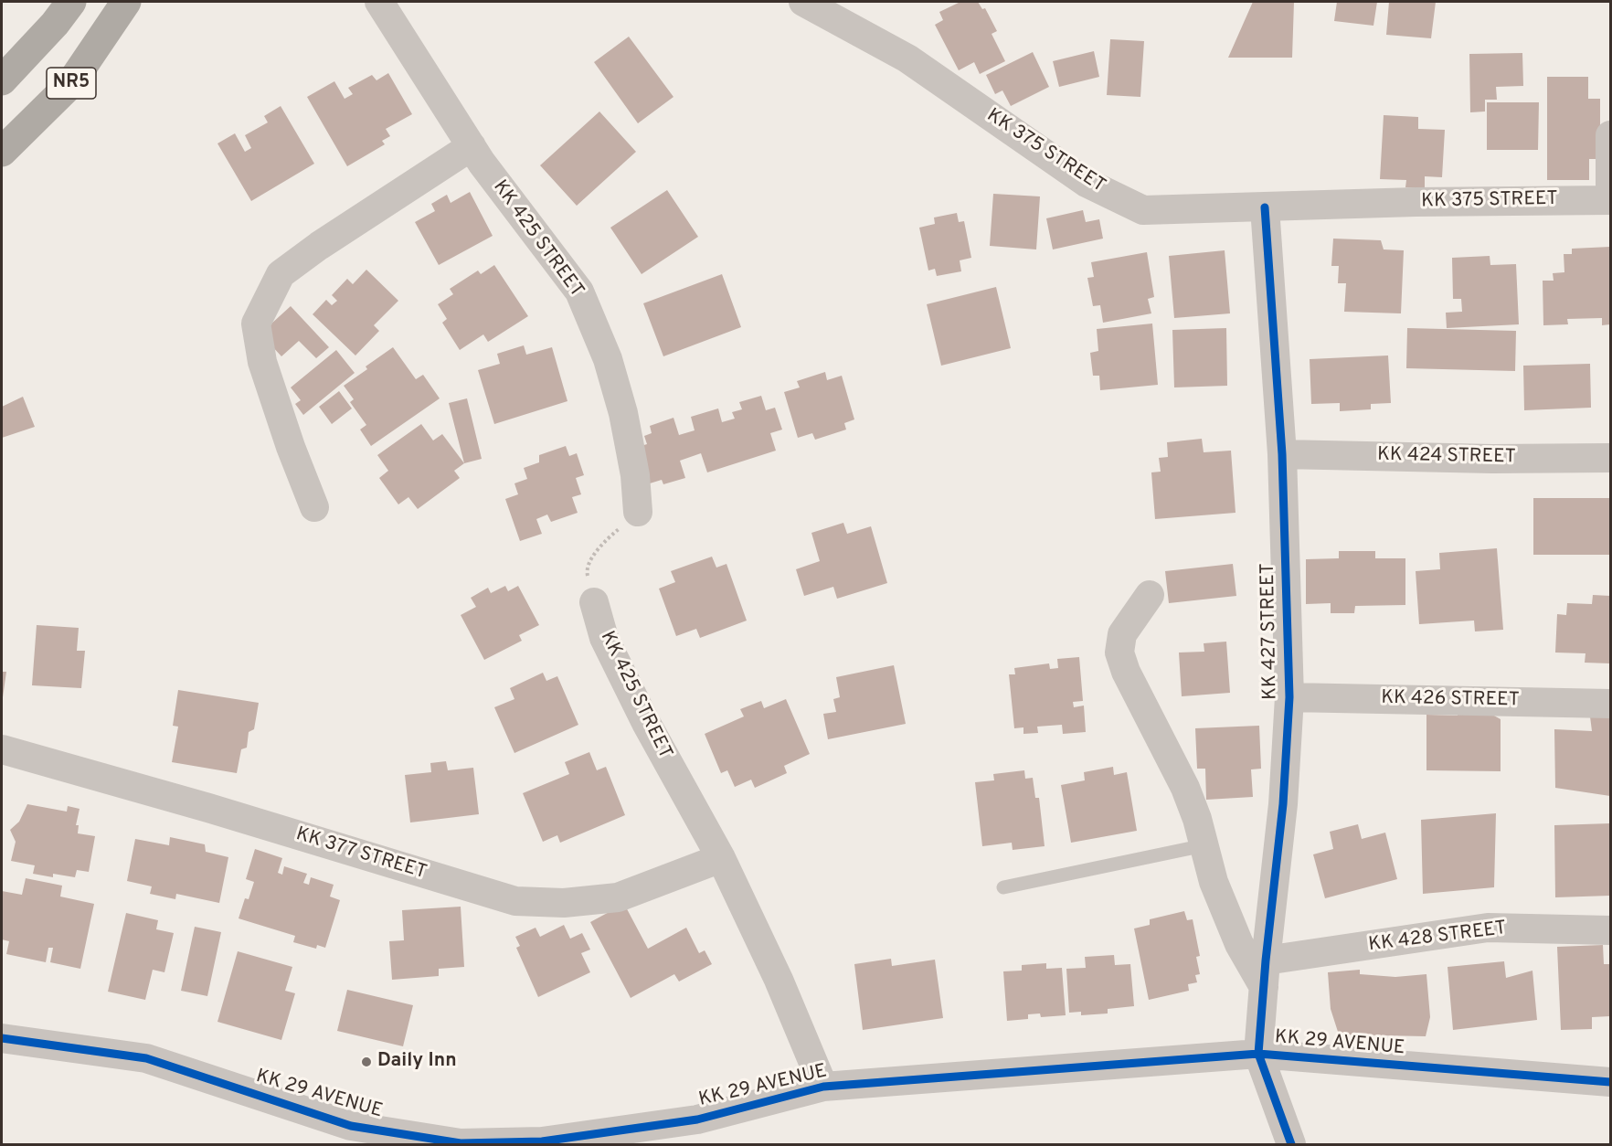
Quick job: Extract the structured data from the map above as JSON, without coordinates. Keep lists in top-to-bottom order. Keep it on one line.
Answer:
{"streets":{"highway":["NR5"],"street":["KK 375 STREET","KK 425 STREET","KK 424 STREET","KK 427 STREET","KK 426 STREET","KK 377 STREET","KK 428 STREET","KK 29 AVENUE"]},"crossings":[["KK 375 STREET","KK 427 STREET"],["KK 425 STREET","KK 377 STREET"],["KK 425 STREET","KK 29 AVENUE"],["KK 424 STREET","KK 427 STREET"],["KK 427 STREET","KK 426 STREET"],["KK 427 STREET","KK 428 STREET"],["KK 427 STREET","KK 29 AVENUE"]],"places":["Daily Inn"]}
